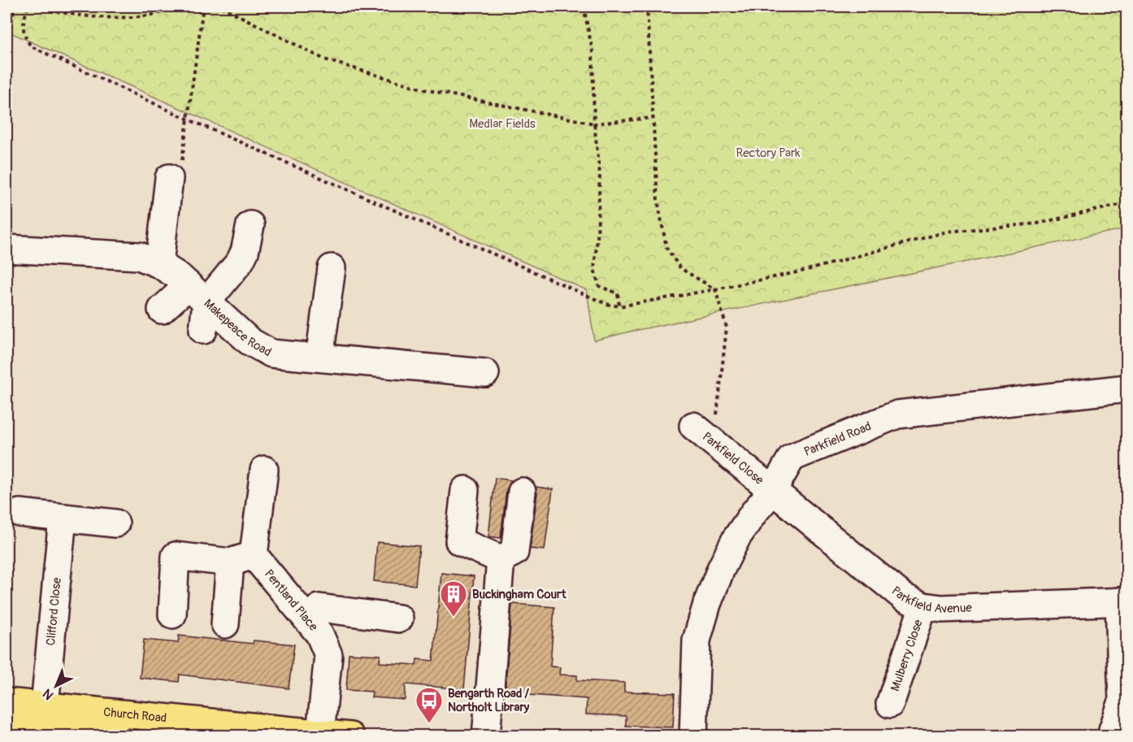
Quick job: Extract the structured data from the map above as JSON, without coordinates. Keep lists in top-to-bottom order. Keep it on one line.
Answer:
{"streets":{"highway":["Church Road"],"street":["Makepeace Road","Parkfield Road","Parkfield Close","Parkfield Avenue","Pentland Place","Clifford Close","Mulberry Close"]},"crossings":[["Parkfield Road","Parkfield Close"],["Parkfield Road","Parkfield Avenue"],["Parkfield Close","Parkfield Avenue"],["Parkfield Avenue","Mulberry Close"],["Pentland Place","Church Road"],["Clifford Close","Church Road"]],"parks":["Medlar Fields","Rectory Park"],"places":{"building":["Buckingham Court"],"bus stop":["Bengarth Road / Northolt Library"]},"north":"bottom left"}
